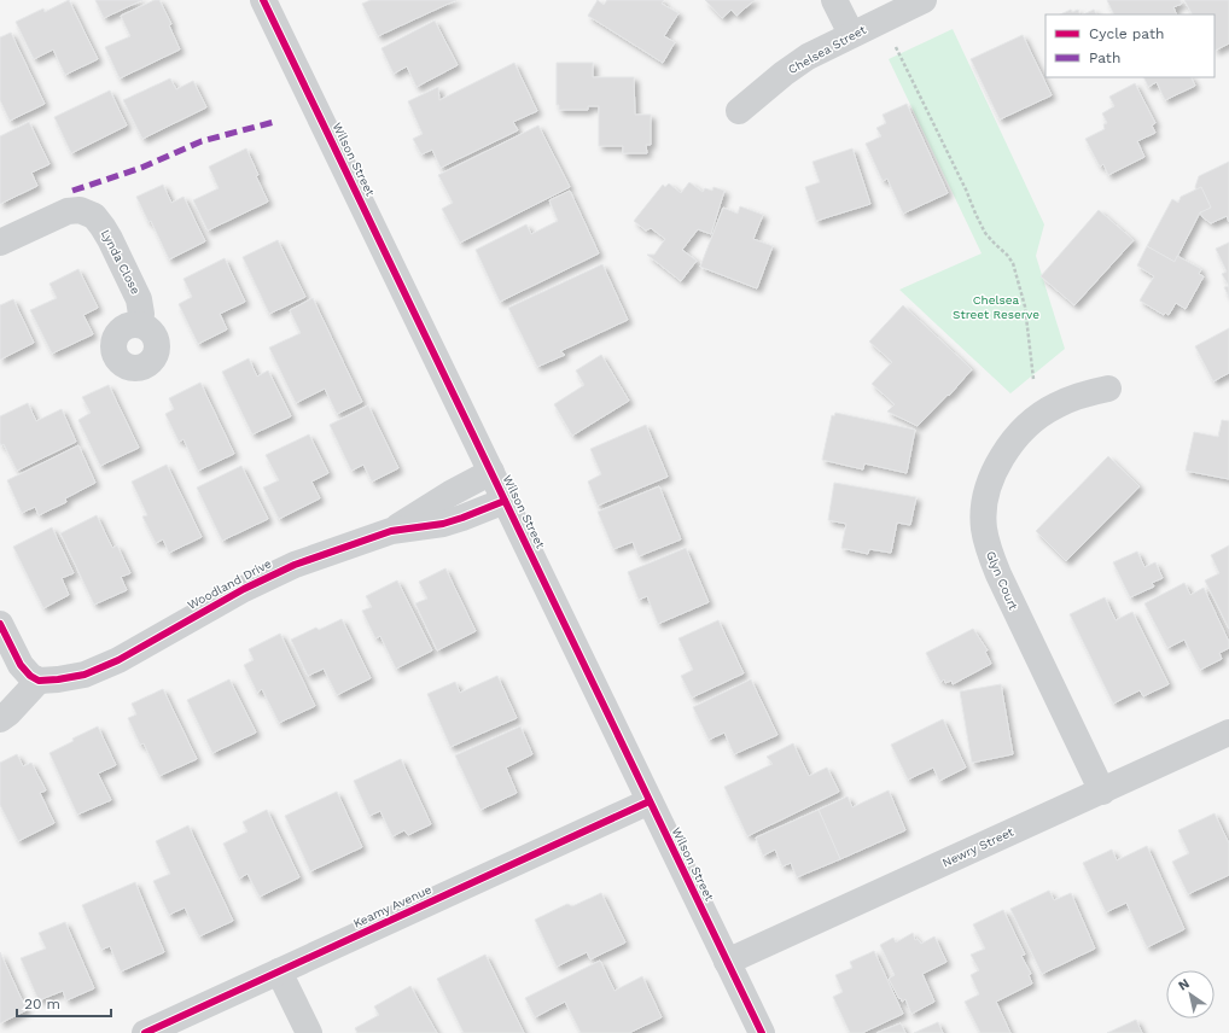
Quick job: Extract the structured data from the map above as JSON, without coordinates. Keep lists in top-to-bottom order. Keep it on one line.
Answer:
{"streets":{"street":["Chelsea Street","Wilson Street","Lynda Close","Glyn Court","Woodland Drive","Newry Street","Keamy Avenue"]},"crossings":[["Wilson Street","Woodland Drive"],["Wilson Street","Newry Street"],["Wilson Street","Keamy Avenue"],["Glyn Court","Newry Street"]],"parks":["Chelsea Street Reserve"],"legend":["Cycle path","Path"],"scale_bar":"20 m","north":"top left"}
